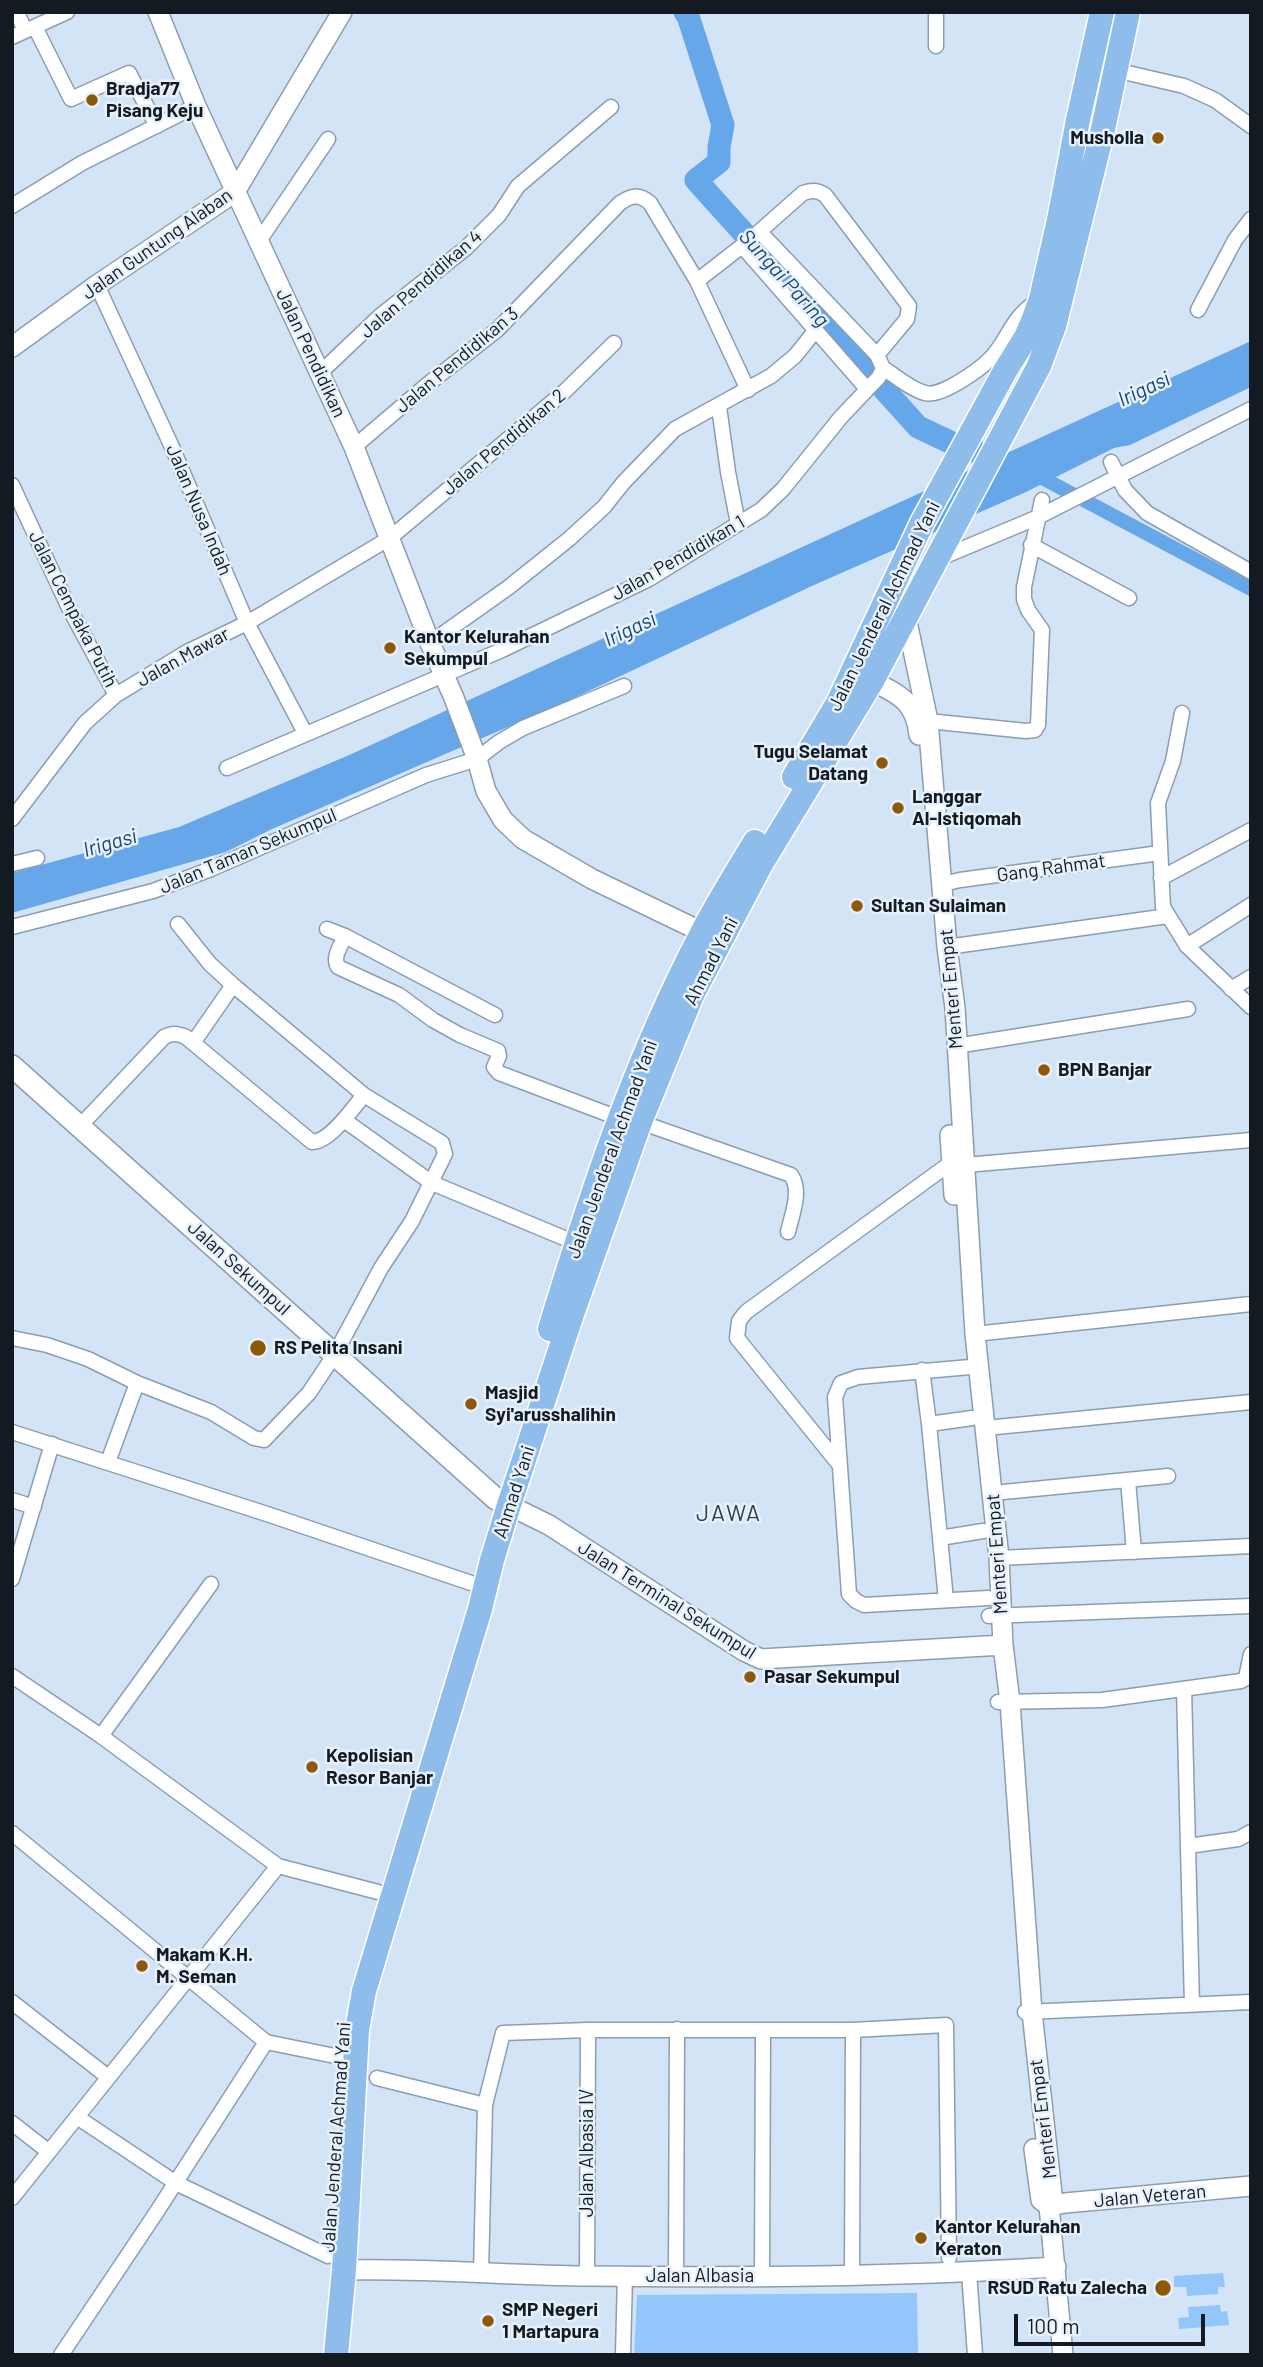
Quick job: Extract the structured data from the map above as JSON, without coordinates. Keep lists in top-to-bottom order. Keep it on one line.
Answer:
{"streets":{"highway":["Jalan Jenderal Achmad Yani","Ahmad Yani"],"main road":["Jalan Sekumpul"],"street":["Jalan Guntung Alaban","Jalan Pendidikan 4","Jalan Pendidikan","Jalan Pendidikan 3","Jalan Pendidikan 2","Jalan Nusa Indah","Jalan Pendidikan 1","Jalan Cempaka Putih","Jalan Mawar","Jalan Taman Sekumpul","Gang Rahmat","Menteri Empat","Jalan Terminal Sekumpul","Jalan Albasia IV","Jalan Veteran","Jalan Albasia"]},"crossings":[["Jalan Guntung Alaban","Jalan Pendidikan"],["Jalan Guntung Alaban","Jalan Nusa Indah"],["Jalan Pendidikan 4","Jalan Pendidikan"],["Jalan Pendidikan","Jalan Pendidikan 3"],["Jalan Pendidikan","Jalan Pendidikan 2"],["Jalan Pendidikan","Jalan Pendidikan 1"],["Jalan Pendidikan","Jalan Jenderal Achmad Yani"],["Jalan Pendidikan","Jalan Mawar"],["Jalan Pendidikan","Jalan Taman Sekumpul"],["Jalan Pendidikan 3","Jalan Pendidikan 1"],["Jalan Pendidikan 2","Jalan Mawar"],["Jalan Nusa Indah","Jalan Pendidikan 1"],["Jalan Nusa Indah","Jalan Mawar"],["Jalan Jenderal Achmad Yani","Ahmad Yani"],["Jalan Jenderal Achmad Yani","Jalan Sekumpul"],["Jalan Jenderal Achmad Yani","Jalan Terminal Sekumpul"],["Jalan Jenderal Achmad Yani","Jalan Albasia"],["Jalan Cempaka Putih","Jalan Mawar"],["Gang Rahmat","Menteri Empat"],["Ahmad Yani","Menteri Empat"],["Ahmad Yani","Jalan Sekumpul"],["Ahmad Yani","Jalan Terminal Sekumpul"],["Menteri Empat","Jalan Terminal Sekumpul"],["Menteri Empat","Jalan Veteran"],["Menteri Empat","Jalan Albasia"],["Jalan Sekumpul","Jalan Terminal Sekumpul"],["Jalan Albasia IV","Jalan Albasia"]],"districts":["JAWA"],"water":["Sungai Paring","Irigasi"],"places":["Bradja77 Pisang Keju","Musholla","Kantor Kelurahan Sekumpul","Tugu Selamat Datang","Langgar Al-Istiqomah","Sultan Sulaiman","BPN Banjar","RS Pelita Insani","Masjid Syi'arusshalihin","Pasar Sekumpul","Kepolisian Resor Banjar","Makam K.H. M. Seman","Kantor Kelurahan Keraton","RSUD Ratu Zalecha","SMP Negeri 1 Martapura"],"scale_bar":"100 m"}
